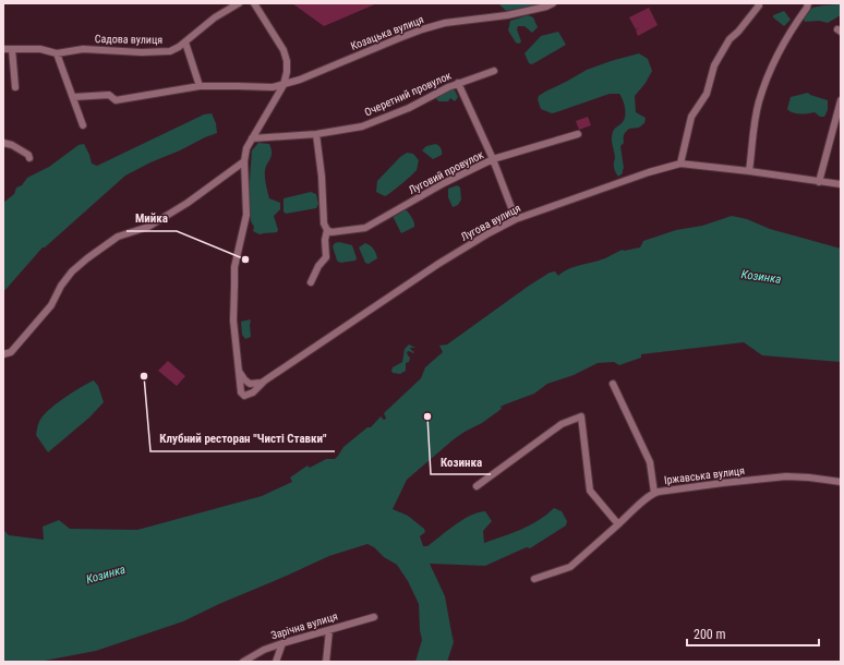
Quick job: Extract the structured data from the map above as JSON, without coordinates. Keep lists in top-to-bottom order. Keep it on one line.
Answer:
{"streets":{"street":["Козацька вулиця","Садова вулиця","Очеретний провулок","Луговий провулок","Лугова вулиця","Іржавська вулиця","Зарічна вулиця"]},"water":["Козинка"],"places":["Мийка","Клубний ресторан \"Чисті Ставки\"","Козинка"],"scale_bar":"200 m"}
